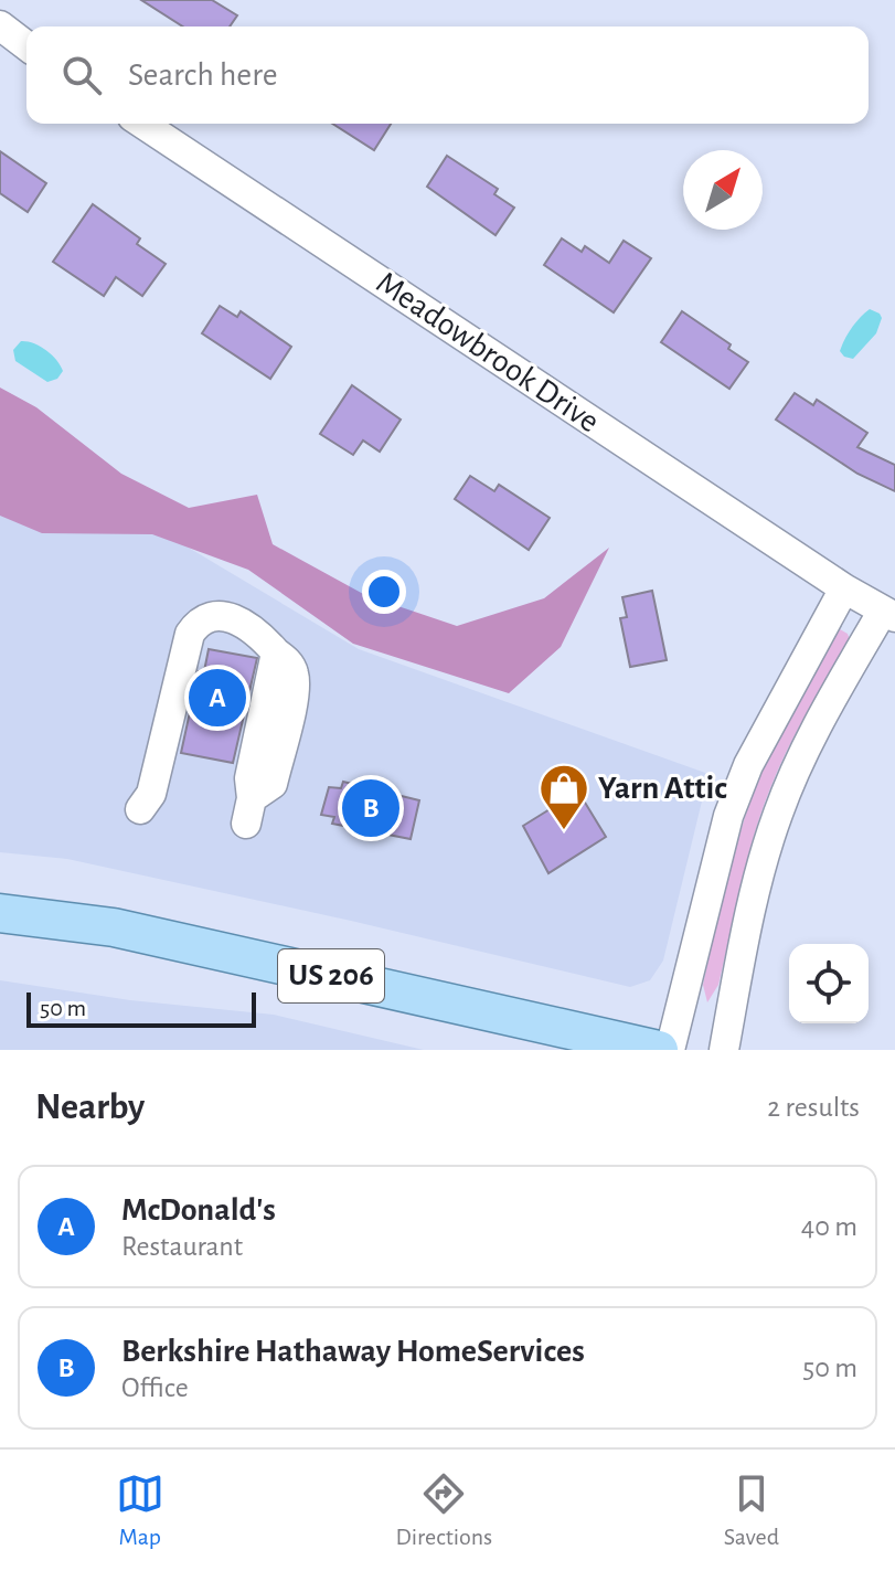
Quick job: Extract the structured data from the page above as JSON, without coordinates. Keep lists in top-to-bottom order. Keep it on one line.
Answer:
{"streets":{"main road":["US 206"],"street":["Meadowbrook Drive"]},"places":{"shop":["Yarn Attic"]},"scale_bar":"50 m","north":"top right","page":{"search":"Search here","pins":["A","B"],"scale":"50 m","heading":["Nearby","2 results"],"list":[{"mark":"A","name":"McDonald's","note":"Restaurant","value":"40 m"},{"mark":"B","name":"Berkshire Hathaway HomeServices","note":"Office","value":"50 m"}],"nav":["Map","Directions","Saved"]}}
